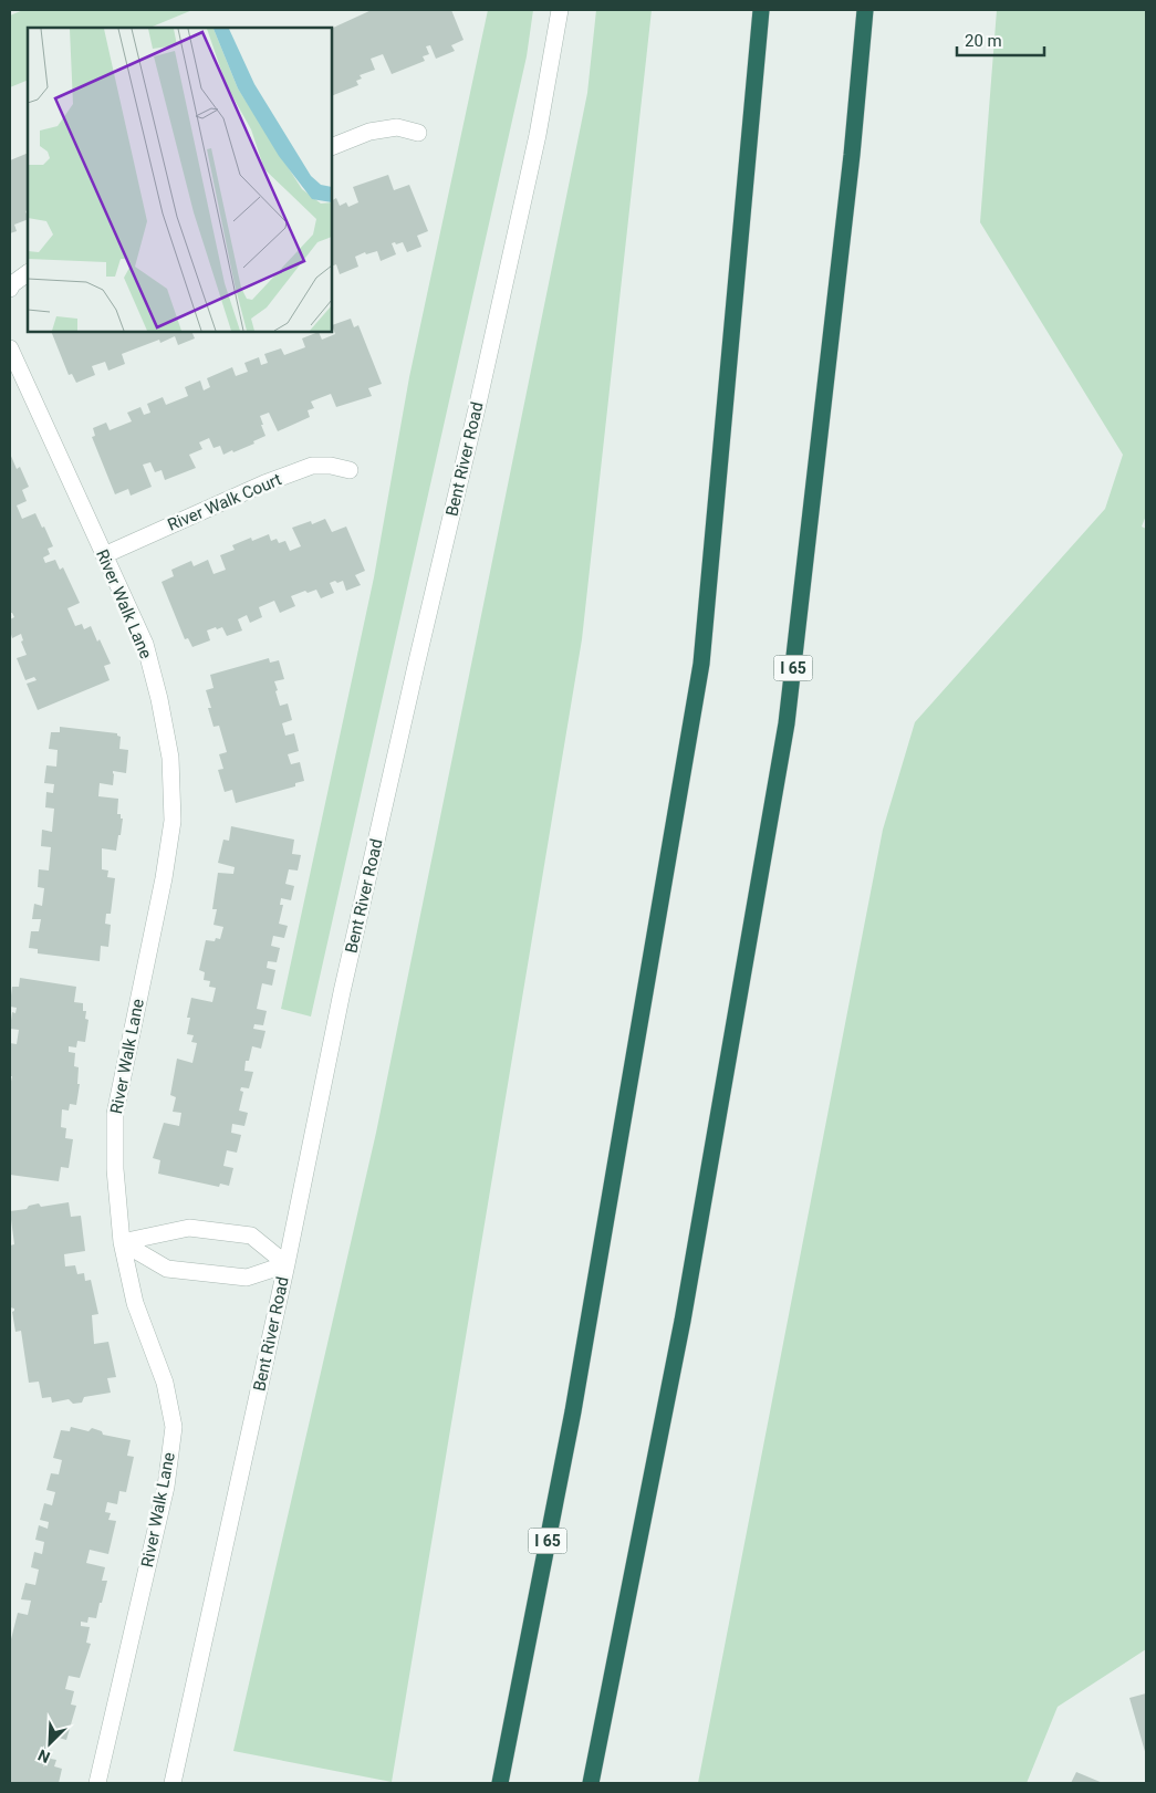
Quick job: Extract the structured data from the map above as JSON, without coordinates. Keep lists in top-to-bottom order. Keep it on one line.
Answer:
{"streets":{"highway":["I 65"],"street":["Bent River Road","River Walk Court","River Walk Lane"]},"crossings":[["River Walk Court","River Walk Lane"]],"scale_bar":"20 m","north":"bottom left"}
